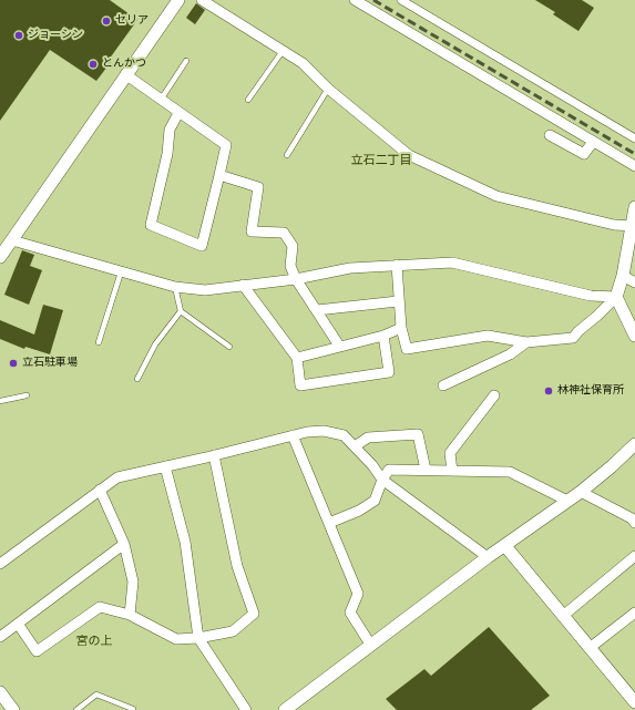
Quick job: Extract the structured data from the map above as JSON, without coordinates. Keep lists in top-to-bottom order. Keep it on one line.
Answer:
{"districts":["立石二丁目","宮の上"],"places":["セリア","ジョーシン","とんかつ","立石駐車場","林神社保育所"]}
